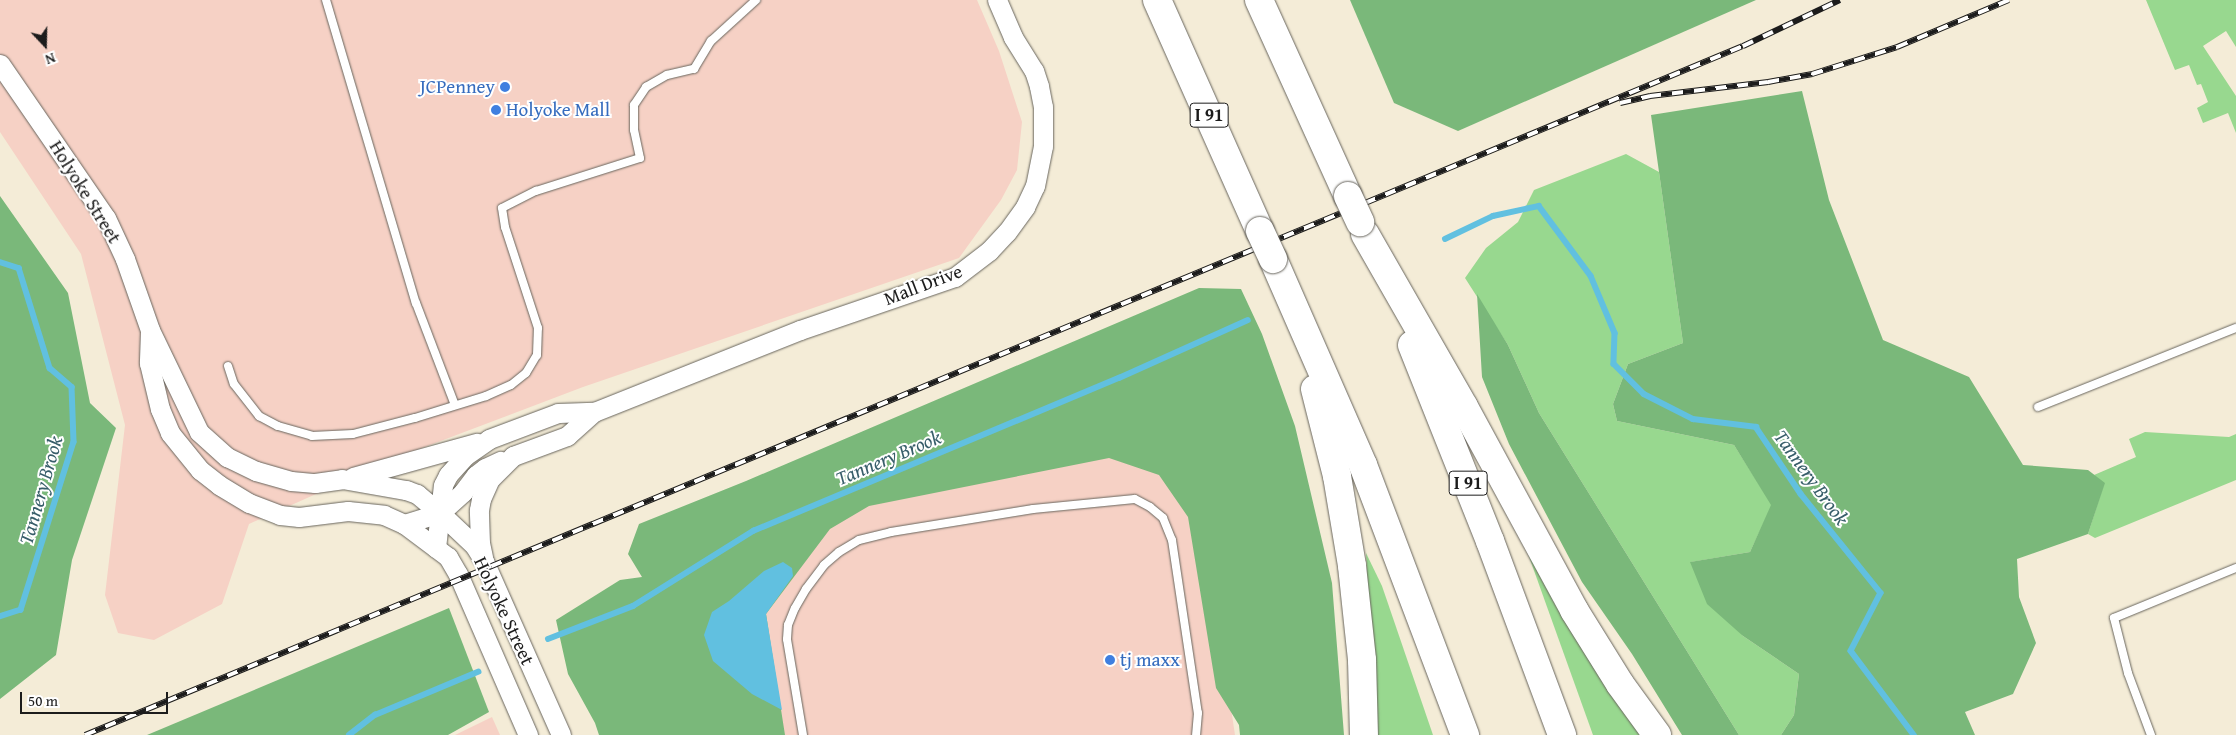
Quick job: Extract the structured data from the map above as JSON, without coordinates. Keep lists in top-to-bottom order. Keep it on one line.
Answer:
{"streets":{"highway":["I 91"],"street":["Holyoke Street","Mall Drive"]},"crossings":[["Holyoke Street","Mall Drive"]],"water":["Tannery Brook"],"places":["JCPenney","Holyoke Mall","tj maxx"],"scale_bar":"50 m","north":"bottom"}
